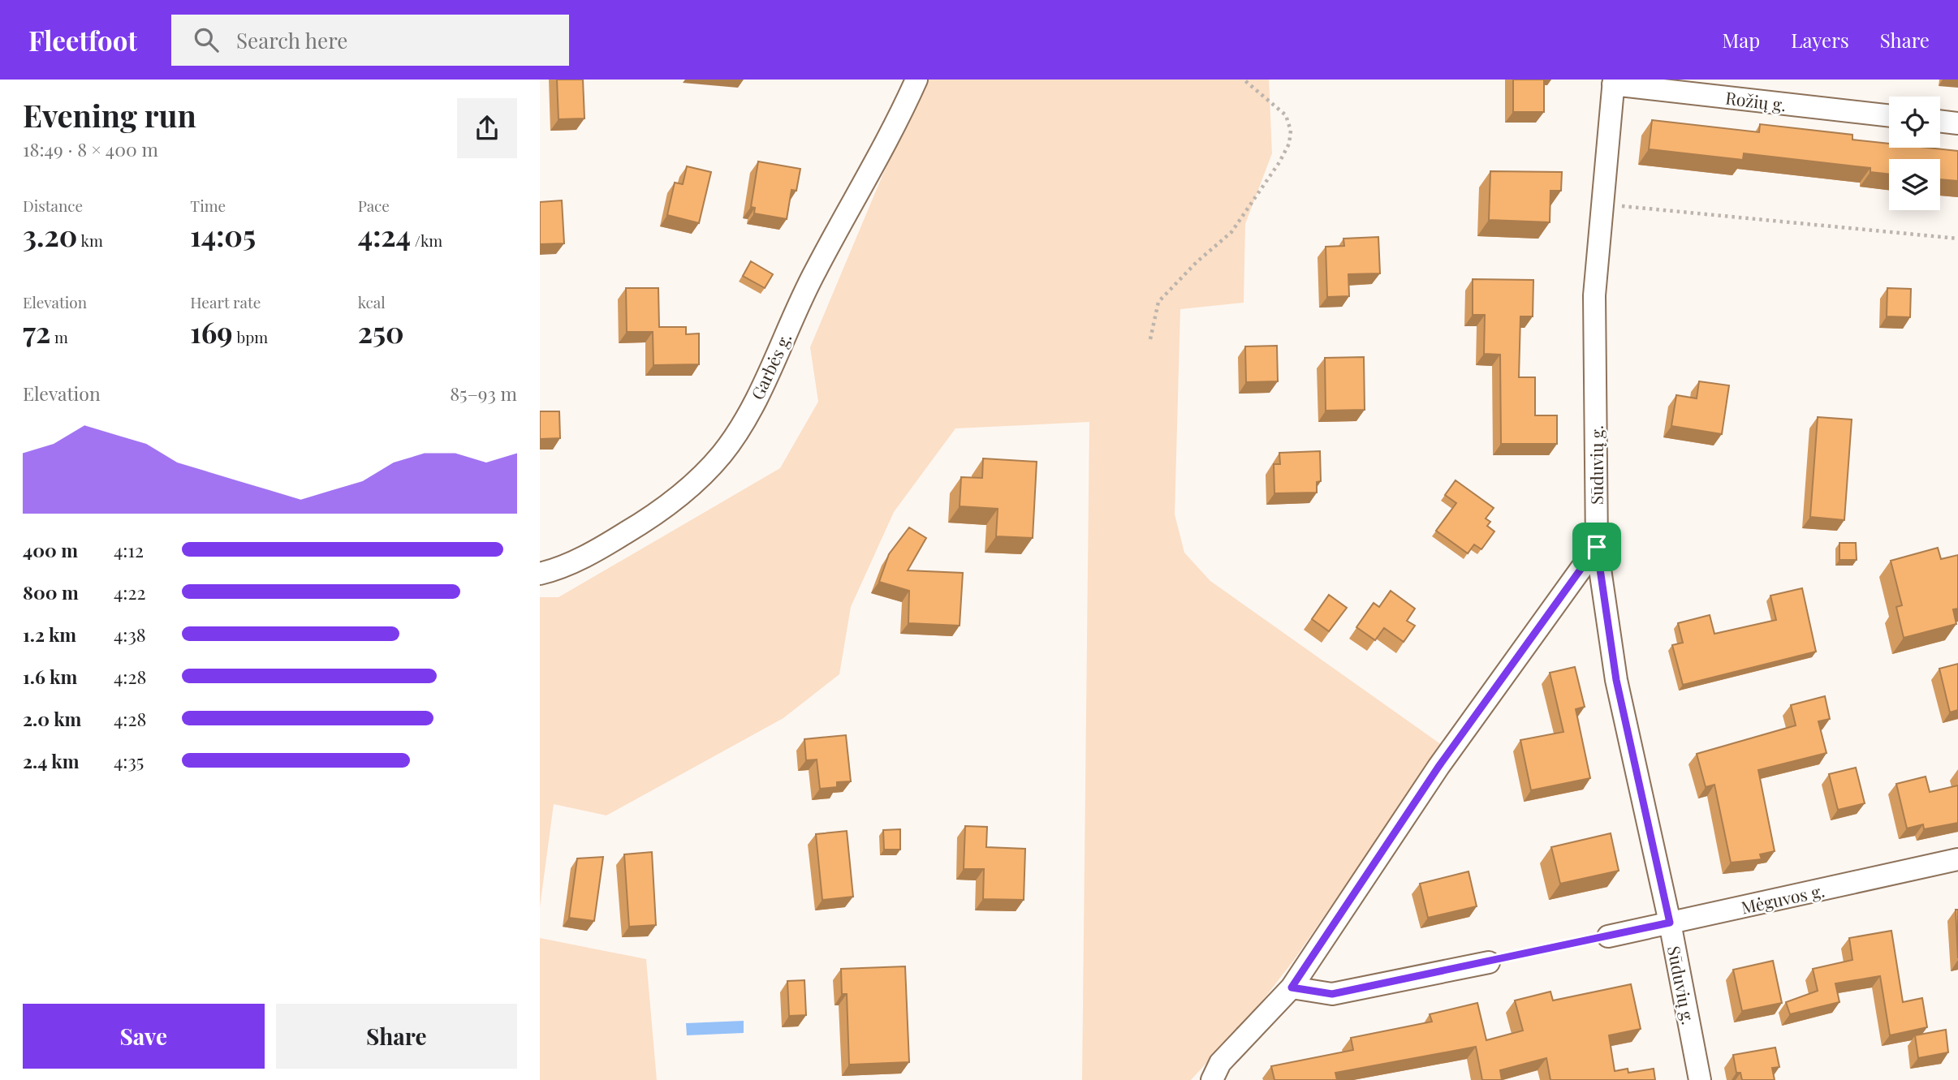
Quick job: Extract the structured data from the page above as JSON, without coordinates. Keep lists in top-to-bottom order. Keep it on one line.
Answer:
{"streets":{"street":["Rožių g.","Garbės g.","Sūduvių g.","Mėguvos g."]},"crossings":[["Rožių g.","Sūduvių g."],["Sūduvių g.","Mėguvos g."]],"page":{"header":"Fleetfoot","search":"Search here","nav":["Map","Layers","Share"],"heading":["Evening run","18:49 · 8 × 400 m"],"stats":[["Distance","3.20 km"],["Time","14:05"],["Pace","4:24 /km"],["Elevation","72 m"],["Heart rate","169 bpm"],["kcal","250"]],"chart":["Elevation","85–93 m"],"list":[{"name":"400 m","note":"4:12"},{"name":"800 m","note":"4:22"},{"name":"1.2 km","note":"4:38"},{"name":"1.6 km","note":"4:28"},{"name":"2.0 km","note":"4:28"},{"name":"2.4 km","note":"4:35"}],"buttons":["Save","Share"]}}
